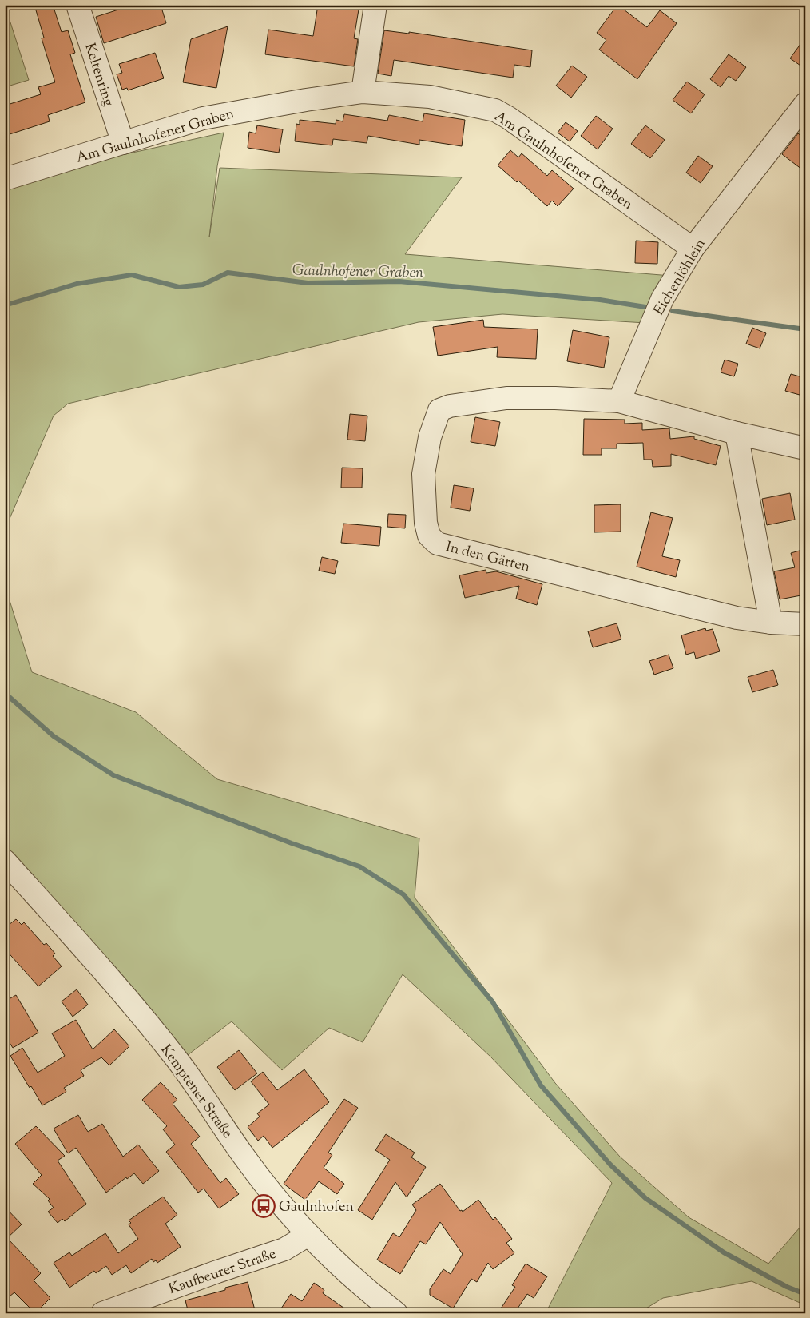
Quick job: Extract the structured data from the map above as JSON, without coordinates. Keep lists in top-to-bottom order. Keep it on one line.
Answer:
{"streets":{"street":["Keltenring","Am Gaulnhofener Graben","Eichenlöhlein","In den Gärten","Kemptener Straße","Kaufbeurer Straße"]},"crossings":[["Keltenring","Am Gaulnhofener Graben"],["Am Gaulnhofener Graben","Eichenlöhlein"],["Eichenlöhlein","In den Gärten"],["Kemptener Straße","Kaufbeurer Straße"]],"water":["Gaulnhofener Graben"],"places":{"bus stop":["Gaulnhofen"]}}
